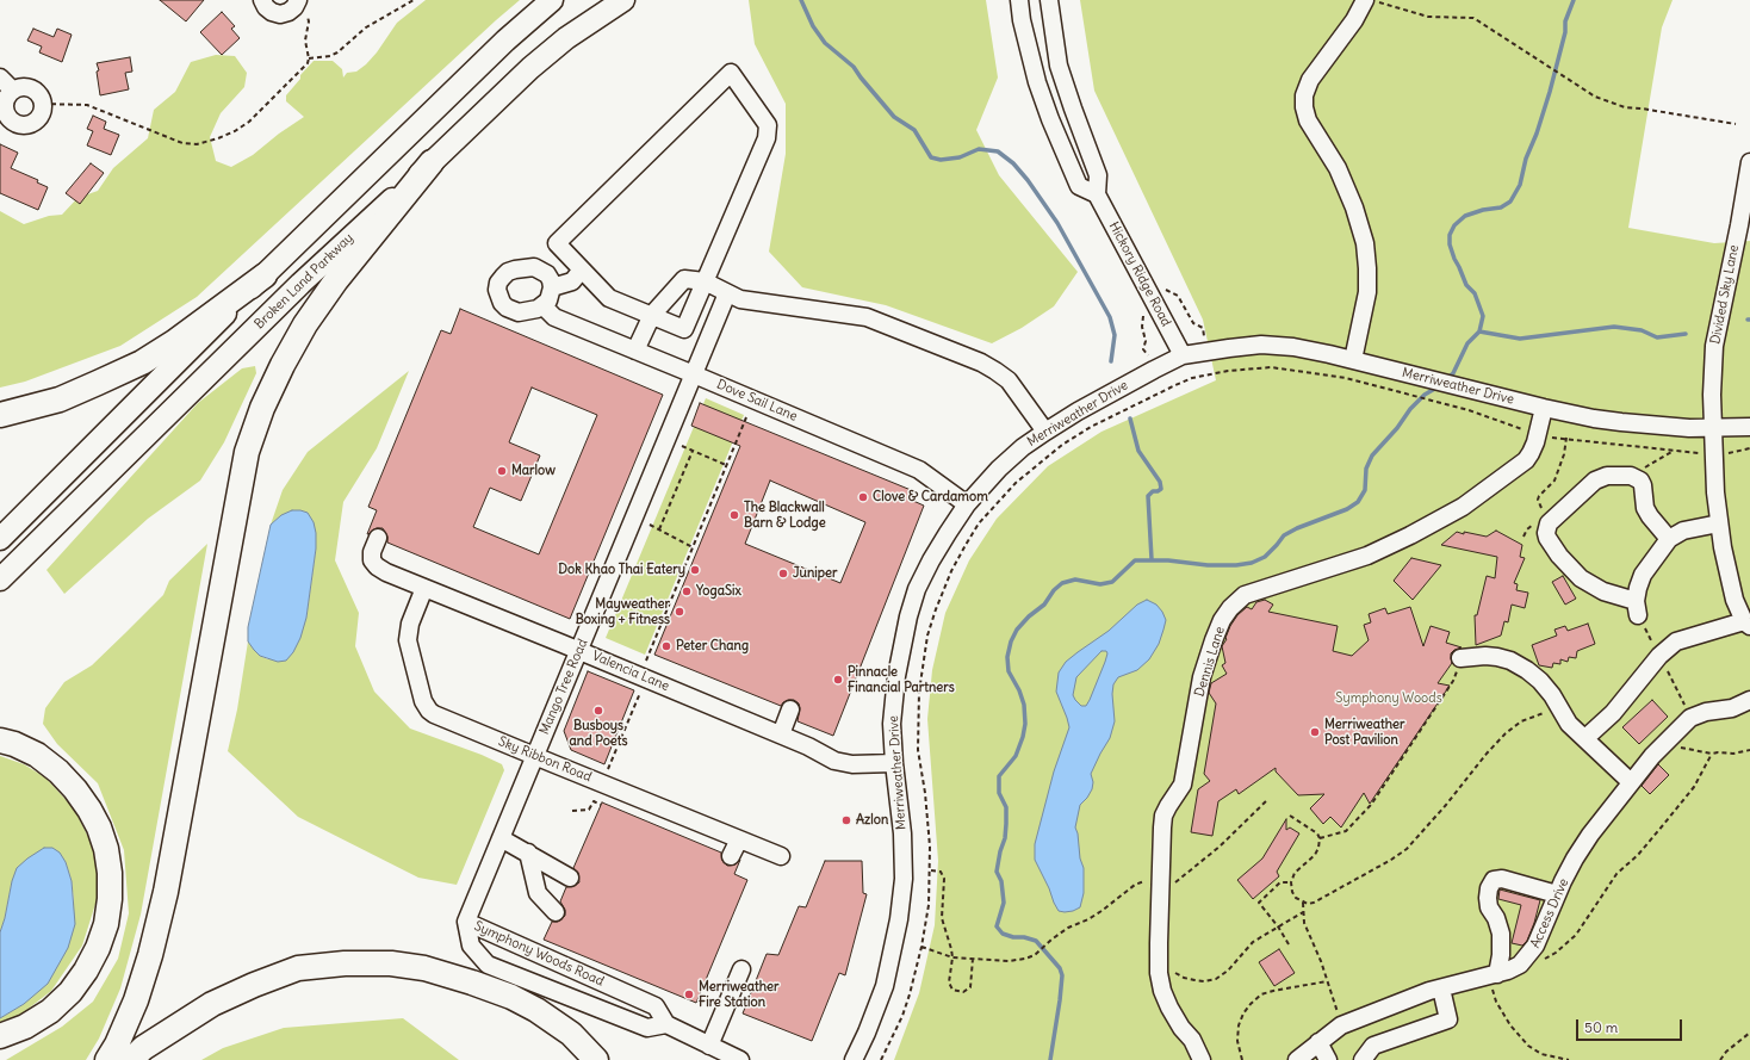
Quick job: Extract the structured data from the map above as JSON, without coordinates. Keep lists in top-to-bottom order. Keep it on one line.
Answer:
{"streets":{"main road":["Broken Land Parkway"],"street":["Hickory Ridge Road","Divided Sky Lane","Merriweather Drive","Dove Sail Lane","Dennis Lane","Valencia Lane","Mango Tree Road","Sky Ribbon Road","Access Drive","Symphony Woods Road"]},"crossings":[["Hickory Ridge Road","Merriweather Drive"],["Divided Sky Lane","Merriweather Drive"],["Merriweather Drive","Dove Sail Lane"],["Merriweather Drive","Dennis Lane"],["Merriweather Drive","Valencia Lane"],["Dove Sail Lane","Mango Tree Road"],["Valencia Lane","Mango Tree Road"],["Valencia Lane","Sky Ribbon Road"],["Mango Tree Road","Sky Ribbon Road"],["Mango Tree Road","Symphony Woods Road"]],"parks":["Symphony Woods"],"places":["Marlow","Clove & Cardamom","The Blackwall Barn & Lodge","Dok Khao Thai Eatery","Juniper","YogaSix","Mayweather Boxing + Fitness","Peter Chang","Pinnacle Financial Partners","Busboys and Poets","Merriweather Post Pavilion","Azlon","Merriweather Fire Station"],"scale_bar":"50 m"}
